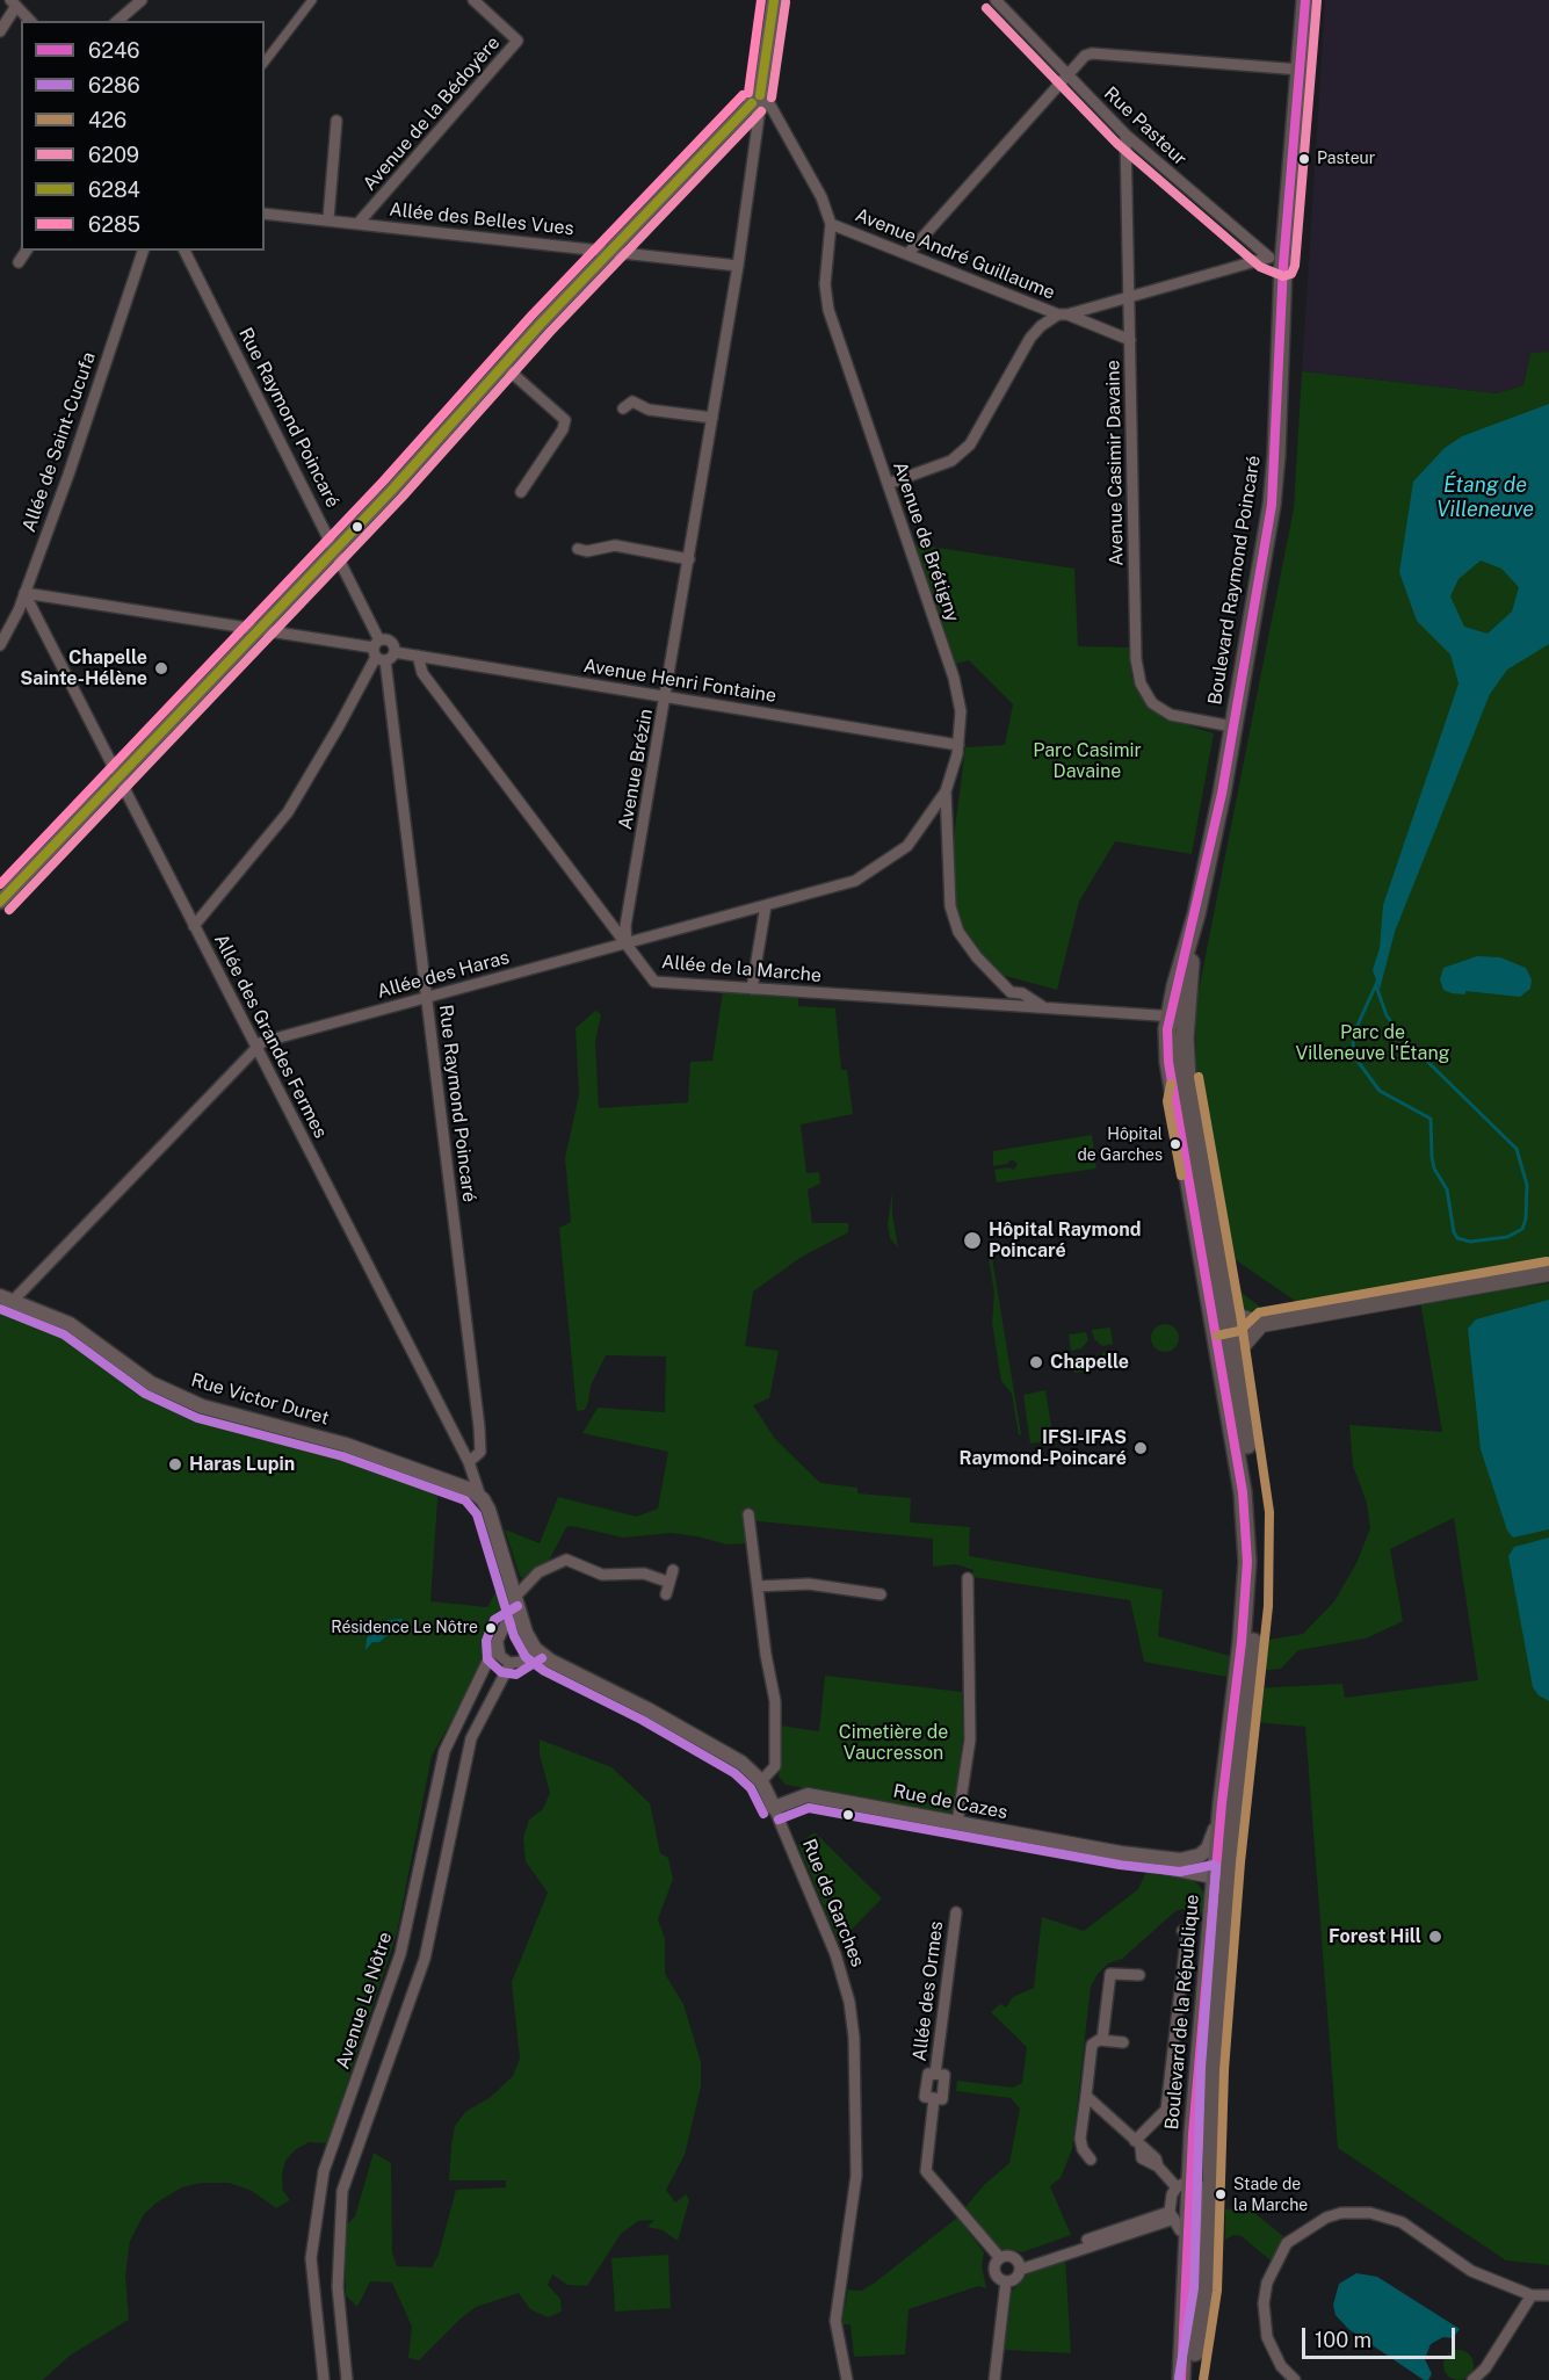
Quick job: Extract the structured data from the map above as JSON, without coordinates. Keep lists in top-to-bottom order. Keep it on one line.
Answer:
{"streets":{"main road":["Boulevard Raymond Poincaré","Boulevard de la République"],"street":["Avenue de la Bédoyère","Rue Pasteur","Allée des Belles Vues","Avenue André Guillaume","Rue Raymond Poincaré","Allée de Saint-Cucufa","Avenue Casimir Davaine","Avenue de Brétigny","Avenue Henri Fontaine","Avenue Brézin","Allée de la Marche","Allée des Haras","Allée des Grandes Fermes","Rue Victor Duret","Rue de Cazes","Rue de Garches","Allée des Ormes","Avenue Le Nôtre"]},"crossings":[["Avenue de la Bédoyère","Allée des Belles Vues"],["Rue Pasteur","Avenue André Guillaume"],["Rue Pasteur","Avenue Casimir Davaine"],["Rue Pasteur","Boulevard Raymond Poincaré"],["Allée des Belles Vues","Avenue Brézin"],["Avenue André Guillaume","Avenue Casimir Davaine"],["Avenue André Guillaume","Avenue de Brétigny"],["Avenue André Guillaume","Boulevard Raymond Poincaré"],["Rue Raymond Poincaré","Allée des Haras"],["Rue Raymond Poincaré","Allée des Grandes Fermes"],["Allée de Saint-Cucufa","Allée des Grandes Fermes"],["Avenue Casimir Davaine","Boulevard Raymond Poincaré"],["Avenue de Brétigny","Avenue Henri Fontaine"],["Avenue de Brétigny","Avenue Brézin"],["Avenue de Brétigny","Allée de la Marche"],["Avenue de Brétigny","Allée des Haras"],["Boulevard Raymond Poincaré","Allée de la Marche"],["Boulevard Raymond Poincaré","Boulevard de la République"],["Avenue Henri Fontaine","Avenue Brézin"],["Avenue Henri Fontaine","Allée de la Marche"],["Avenue Brézin","Allée de la Marche"],["Avenue Brézin","Allée des Haras"],["Allée de la Marche","Allée des Haras"],["Allée des Haras","Allée des Grandes Fermes"],["Allée des Haras","Rue Victor Duret"],["Allée des Grandes Fermes","Rue Victor Duret"],["Rue de Cazes","Rue de Garches"],["Rue de Cazes","Boulevard de la République"]],"water":["Étang de Villeneuve"],"parks":["Parc Casimir Davaine","Parc de Villeneuve l'Étang","Cimetière de Vaucresson"],"places":["Pasteur","Chapelle Sainte-Hélène","Hôpital de Garches","Hôpital Raymond Poincaré","Chapelle","IFSI-IFAS Raymond-Poincaré","Haras Lupin","Résidence Le Nôtre","Forest Hill","Stade de la Marche"],"lines":["transit line 6246","transit line 6284","transit line 6285","transit line 6209","transit line 426","transit line 6286"],"legend":["6246","6286","426","6209","6284","6285"],"scale_bar":"100 m"}
